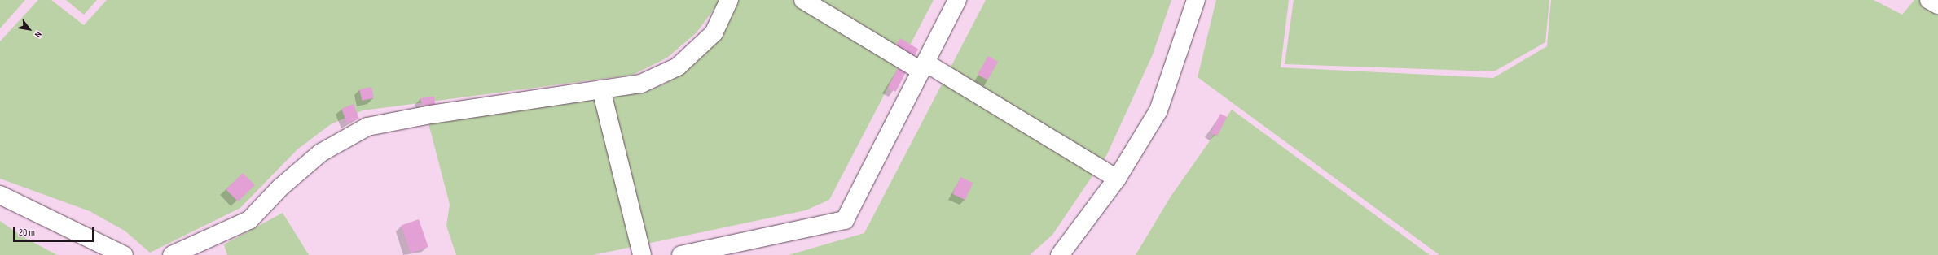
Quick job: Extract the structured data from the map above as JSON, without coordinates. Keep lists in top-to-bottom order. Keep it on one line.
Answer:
{"scale_bar":"20 m","north":"bottom right"}
